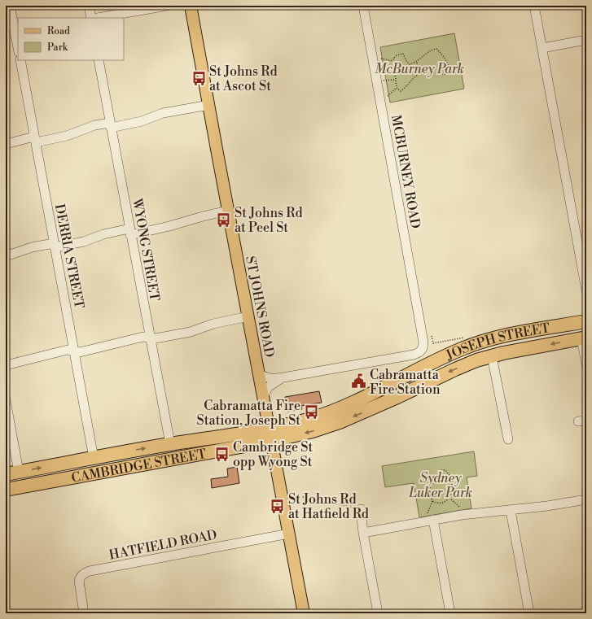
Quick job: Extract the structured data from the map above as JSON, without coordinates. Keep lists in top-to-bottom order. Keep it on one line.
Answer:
{"streets":{"highway":["JOSEPH STREET","CAMBRIDGE STREET"],"main road":["ST JOHNS ROAD"],"street":["MCBURNEY ROAD","WYONG STREET","DERRIA STREET","HATFIELD ROAD"]},"crossings":[["WYONG STREET","CAMBRIDGE STREET"],["DERRIA STREET","CAMBRIDGE STREET"],["ST JOHNS ROAD","JOSEPH STREET"],["ST JOHNS ROAD","CAMBRIDGE STREET"],["ST JOHNS ROAD","HATFIELD ROAD"],["JOSEPH STREET","CAMBRIDGE STREET"]],"parks":["McBurney Park","Sydney Luker Park"],"places":{"bus stop":["St Johns Rd at Ascot St","St Johns Rd at Peel St","Cabramatta Fire Station, Joseph St","Cambridge St opp Wyong St","St Johns Rd at Hatfield Rd"],"public building":["Cabramatta Fire Station"]},"legend":["Road","Park"]}
